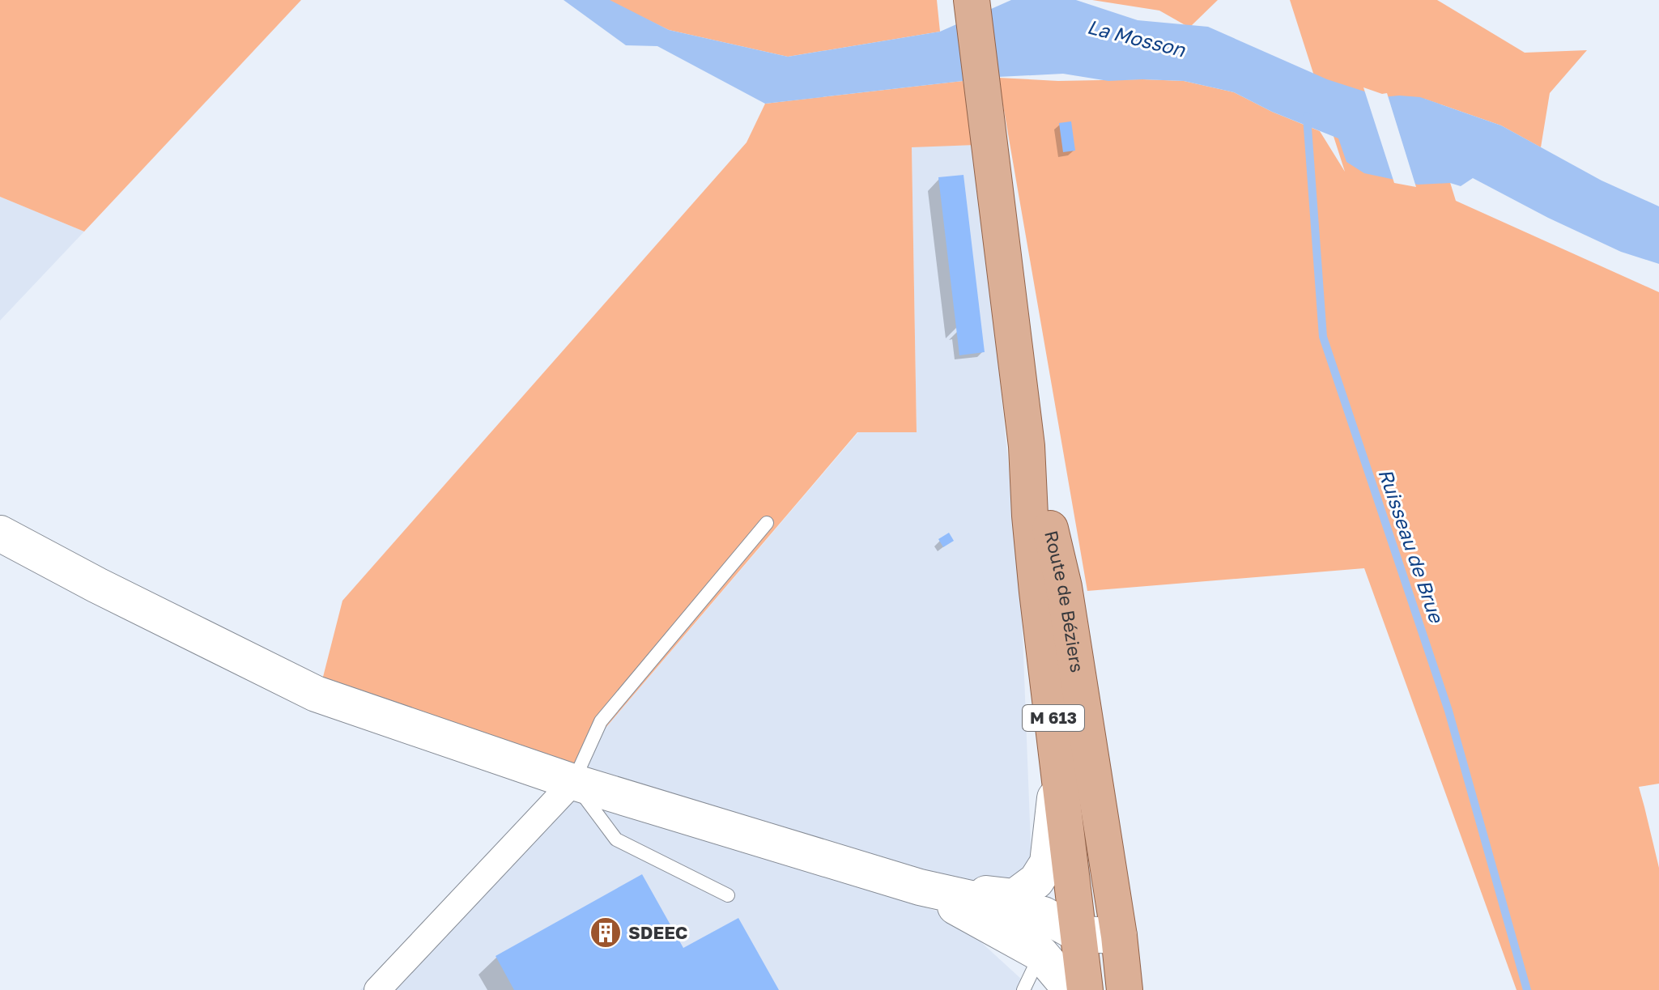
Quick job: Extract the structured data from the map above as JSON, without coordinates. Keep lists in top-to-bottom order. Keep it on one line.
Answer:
{"streets":{"main road":["Route de Béziers","M 613"]},"water":["La Mosson","Ruisseau de Brue"],"places":{"building":["SDEEC"]}}
